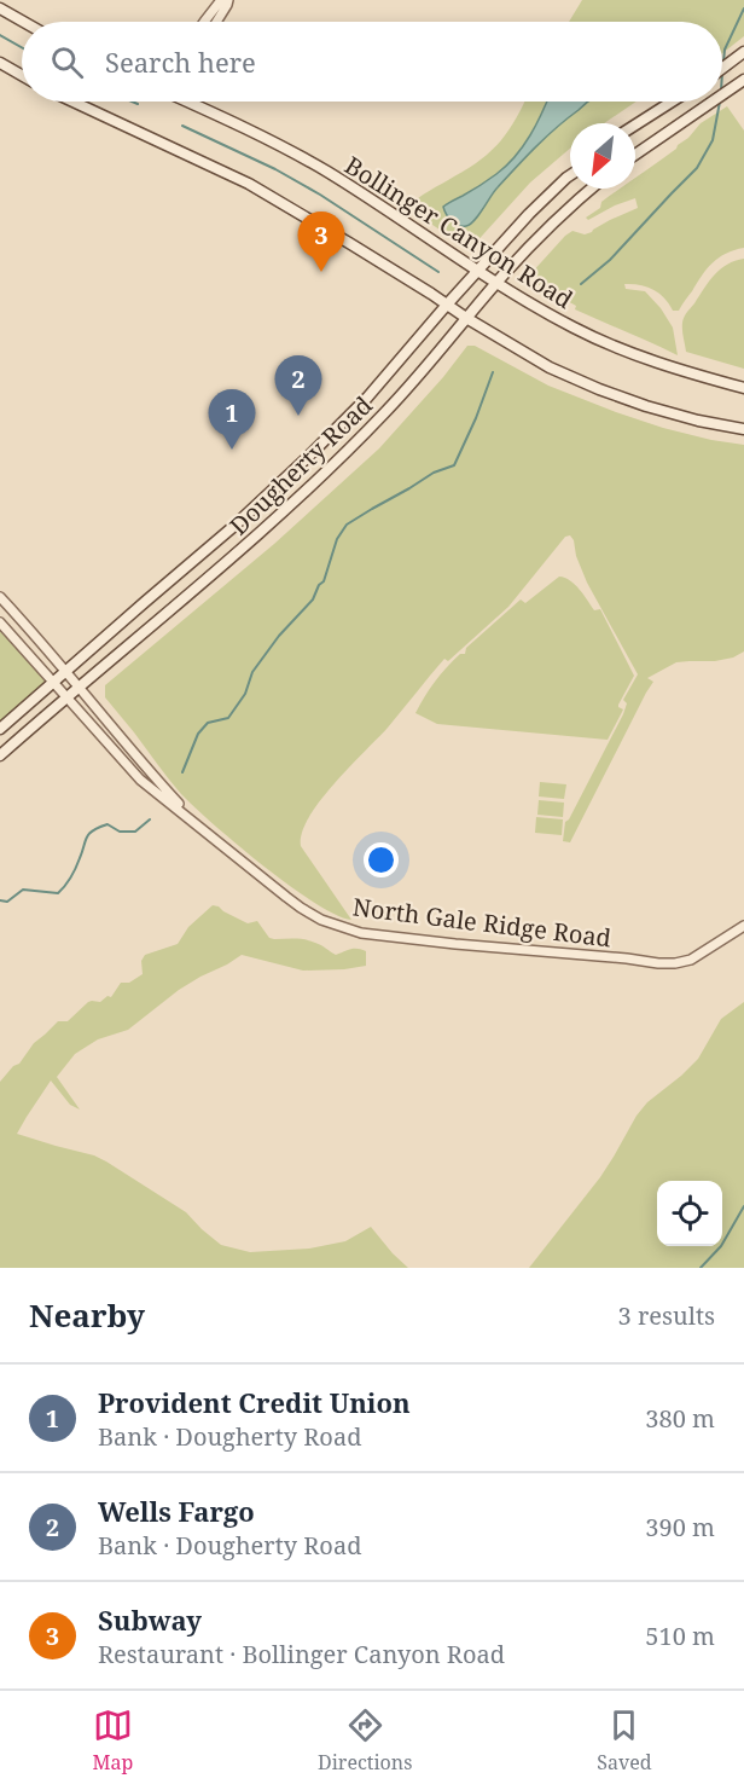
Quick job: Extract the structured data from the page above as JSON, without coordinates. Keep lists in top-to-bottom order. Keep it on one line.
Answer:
{"streets":{"main road":["Bollinger Canyon Road","Dougherty Road"],"street":["North Gale Ridge Road"]},"crossings":[["Bollinger Canyon Road","Dougherty Road"],["Dougherty Road","North Gale Ridge Road"]],"north":"bottom left","page":{"search":"Search here","pins":["3","2","1"],"heading":["Nearby","3 results"],"list":[{"mark":"1","name":"Provident Credit Union","note":"Bank · Dougherty Road","value":"380 m"},{"mark":"2","name":"Wells Fargo","note":"Bank · Dougherty Road","value":"390 m"},{"mark":"3","name":"Subway","note":"Restaurant · Bollinger Canyon Road","value":"510 m"}],"nav":["Map","Directions","Saved"]}}
